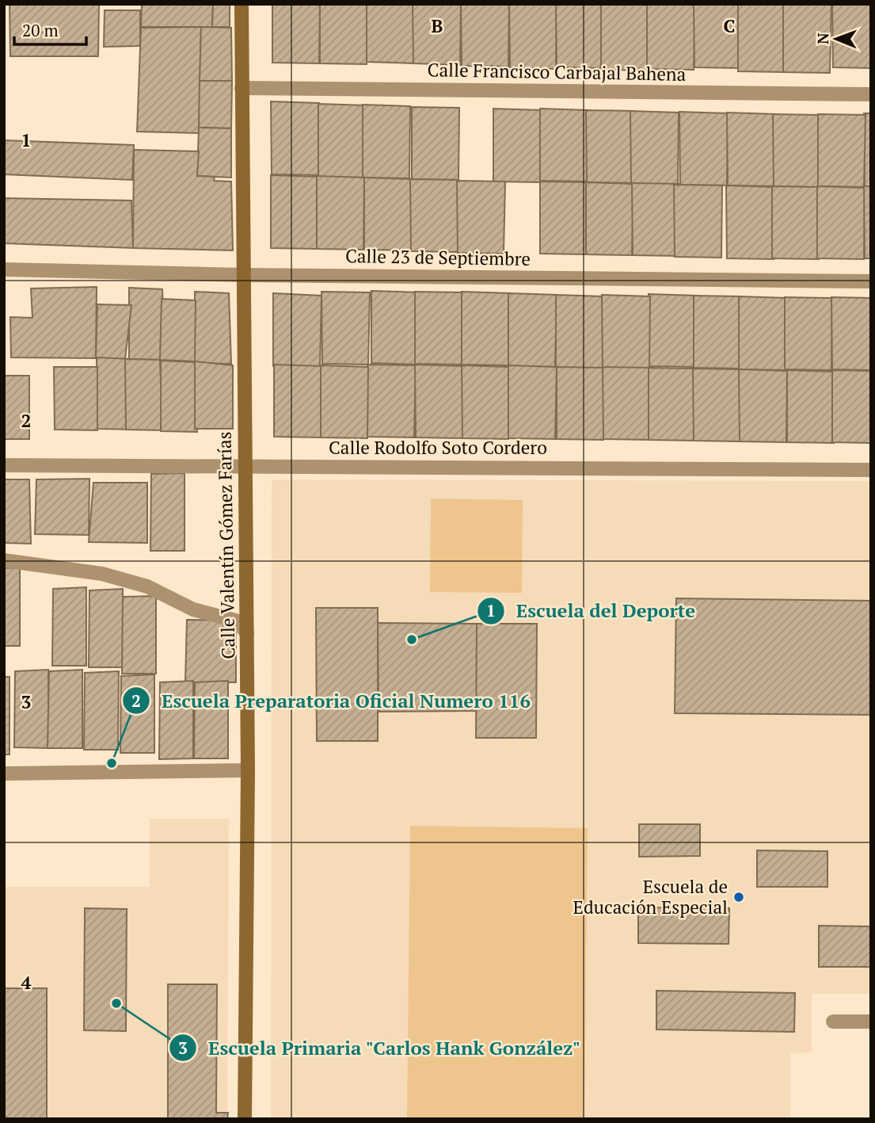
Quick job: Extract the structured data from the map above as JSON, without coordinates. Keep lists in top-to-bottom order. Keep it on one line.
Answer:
{"streets":{"main road":["Calle Valentín Gómez Farías"],"street":["Calle Francisco Carbajal Bahena","Calle 23 de Septiembre","Calle Rodolfo Soto Cordero"]},"crossings":[["Calle Francisco Carbajal Bahena","Calle Valentín Gómez Farías"],["Calle 23 de Septiembre","Calle Valentín Gómez Farías"],["Calle Rodolfo Soto Cordero","Calle Valentín Gómez Farías"]],"places":["Escuela del Deporte","Escuela Preparatoria Oficial Numero 116","Escuela de Educación Especial","Escuela Primaria \"Carlos Hank González\""],"scale_bar":"20 m","north":"left","grid":{"columns":["B","C"],"rows":["1","2","3","4"]}}
